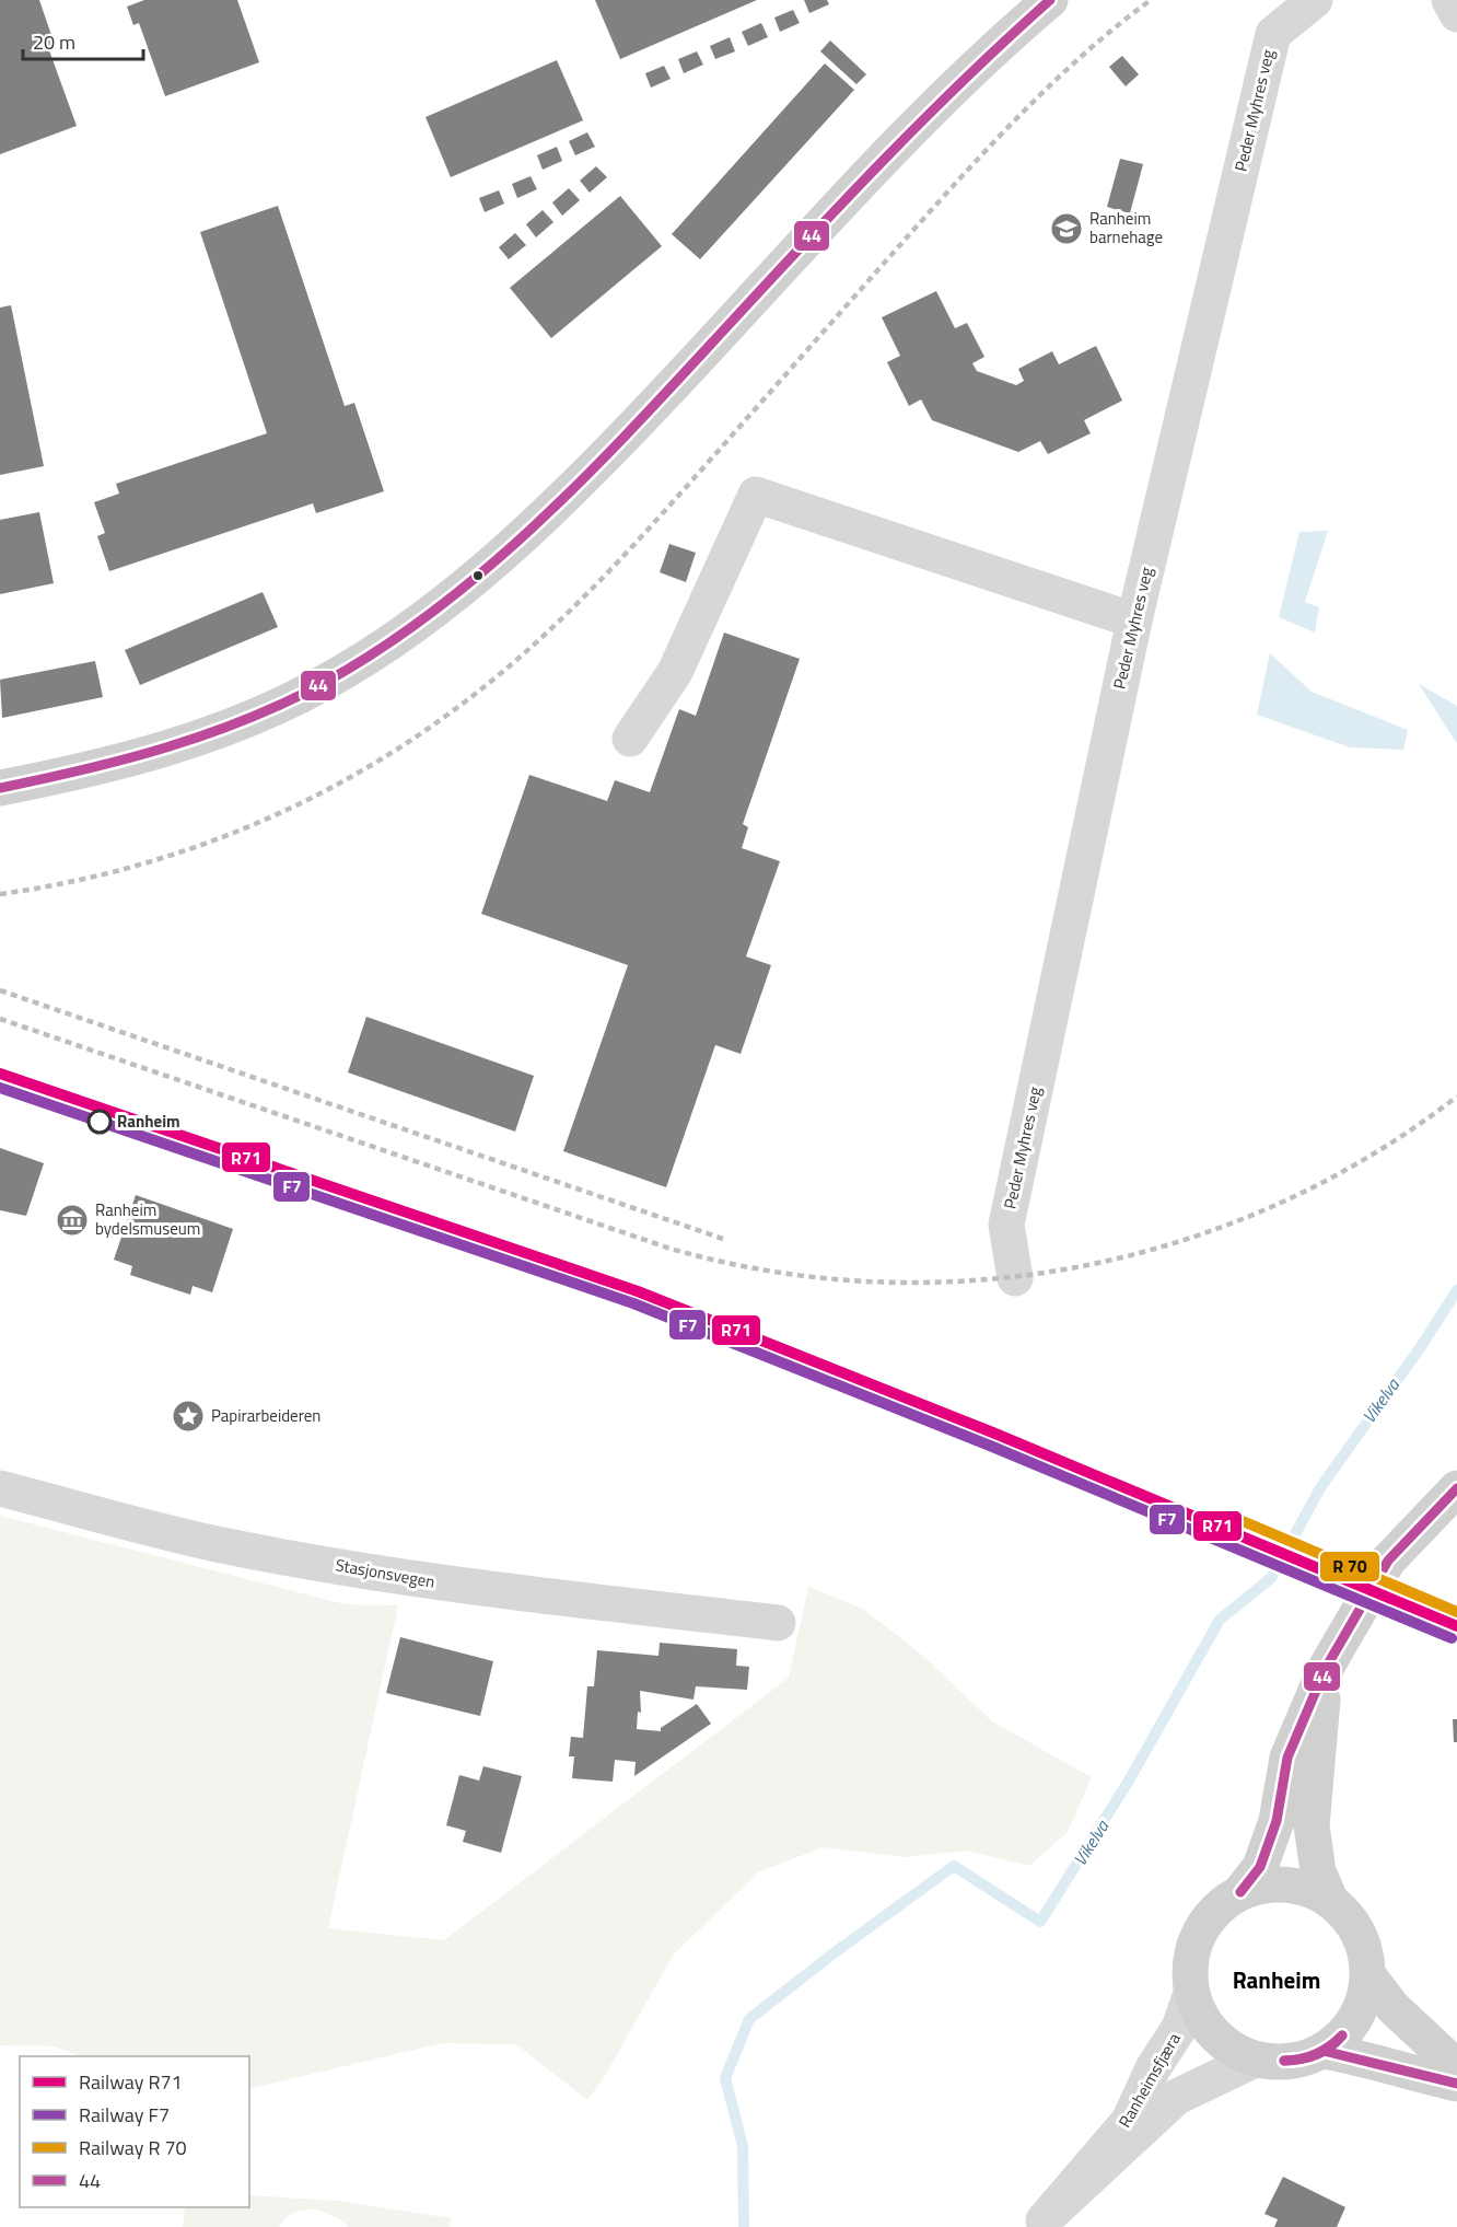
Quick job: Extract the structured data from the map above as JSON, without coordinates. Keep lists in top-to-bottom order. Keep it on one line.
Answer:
{"streets":{"street":["Peder Myhres veg","Stasjonsvegen","Ranheimsfjæra"]},"districts":["Ranheim"],"water":["Vikelva"],"places":{"school or university":["Ranheim barnehage"],"other":["Ranheim"],"museum":["Ranheim bydelsmuseum"],"place":["Papirarbeideren"]},"lines":["transit line 44","rail line R71","rail line F7"],"legend":["Railway R71","Railway F7","Railway R 70","44"],"scale_bar":"20 m"}
